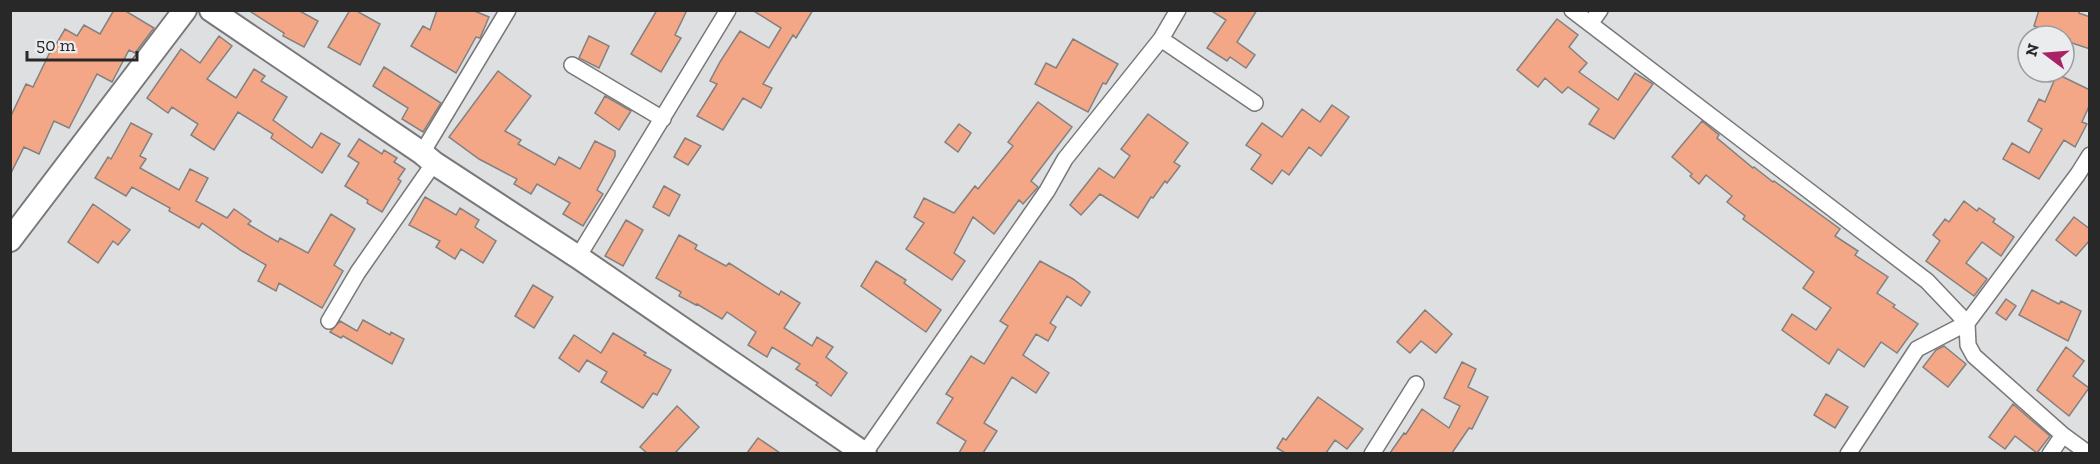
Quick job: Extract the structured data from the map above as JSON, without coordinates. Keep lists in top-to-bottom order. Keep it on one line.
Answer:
{"scale_bar":"50 m","north":"left"}
